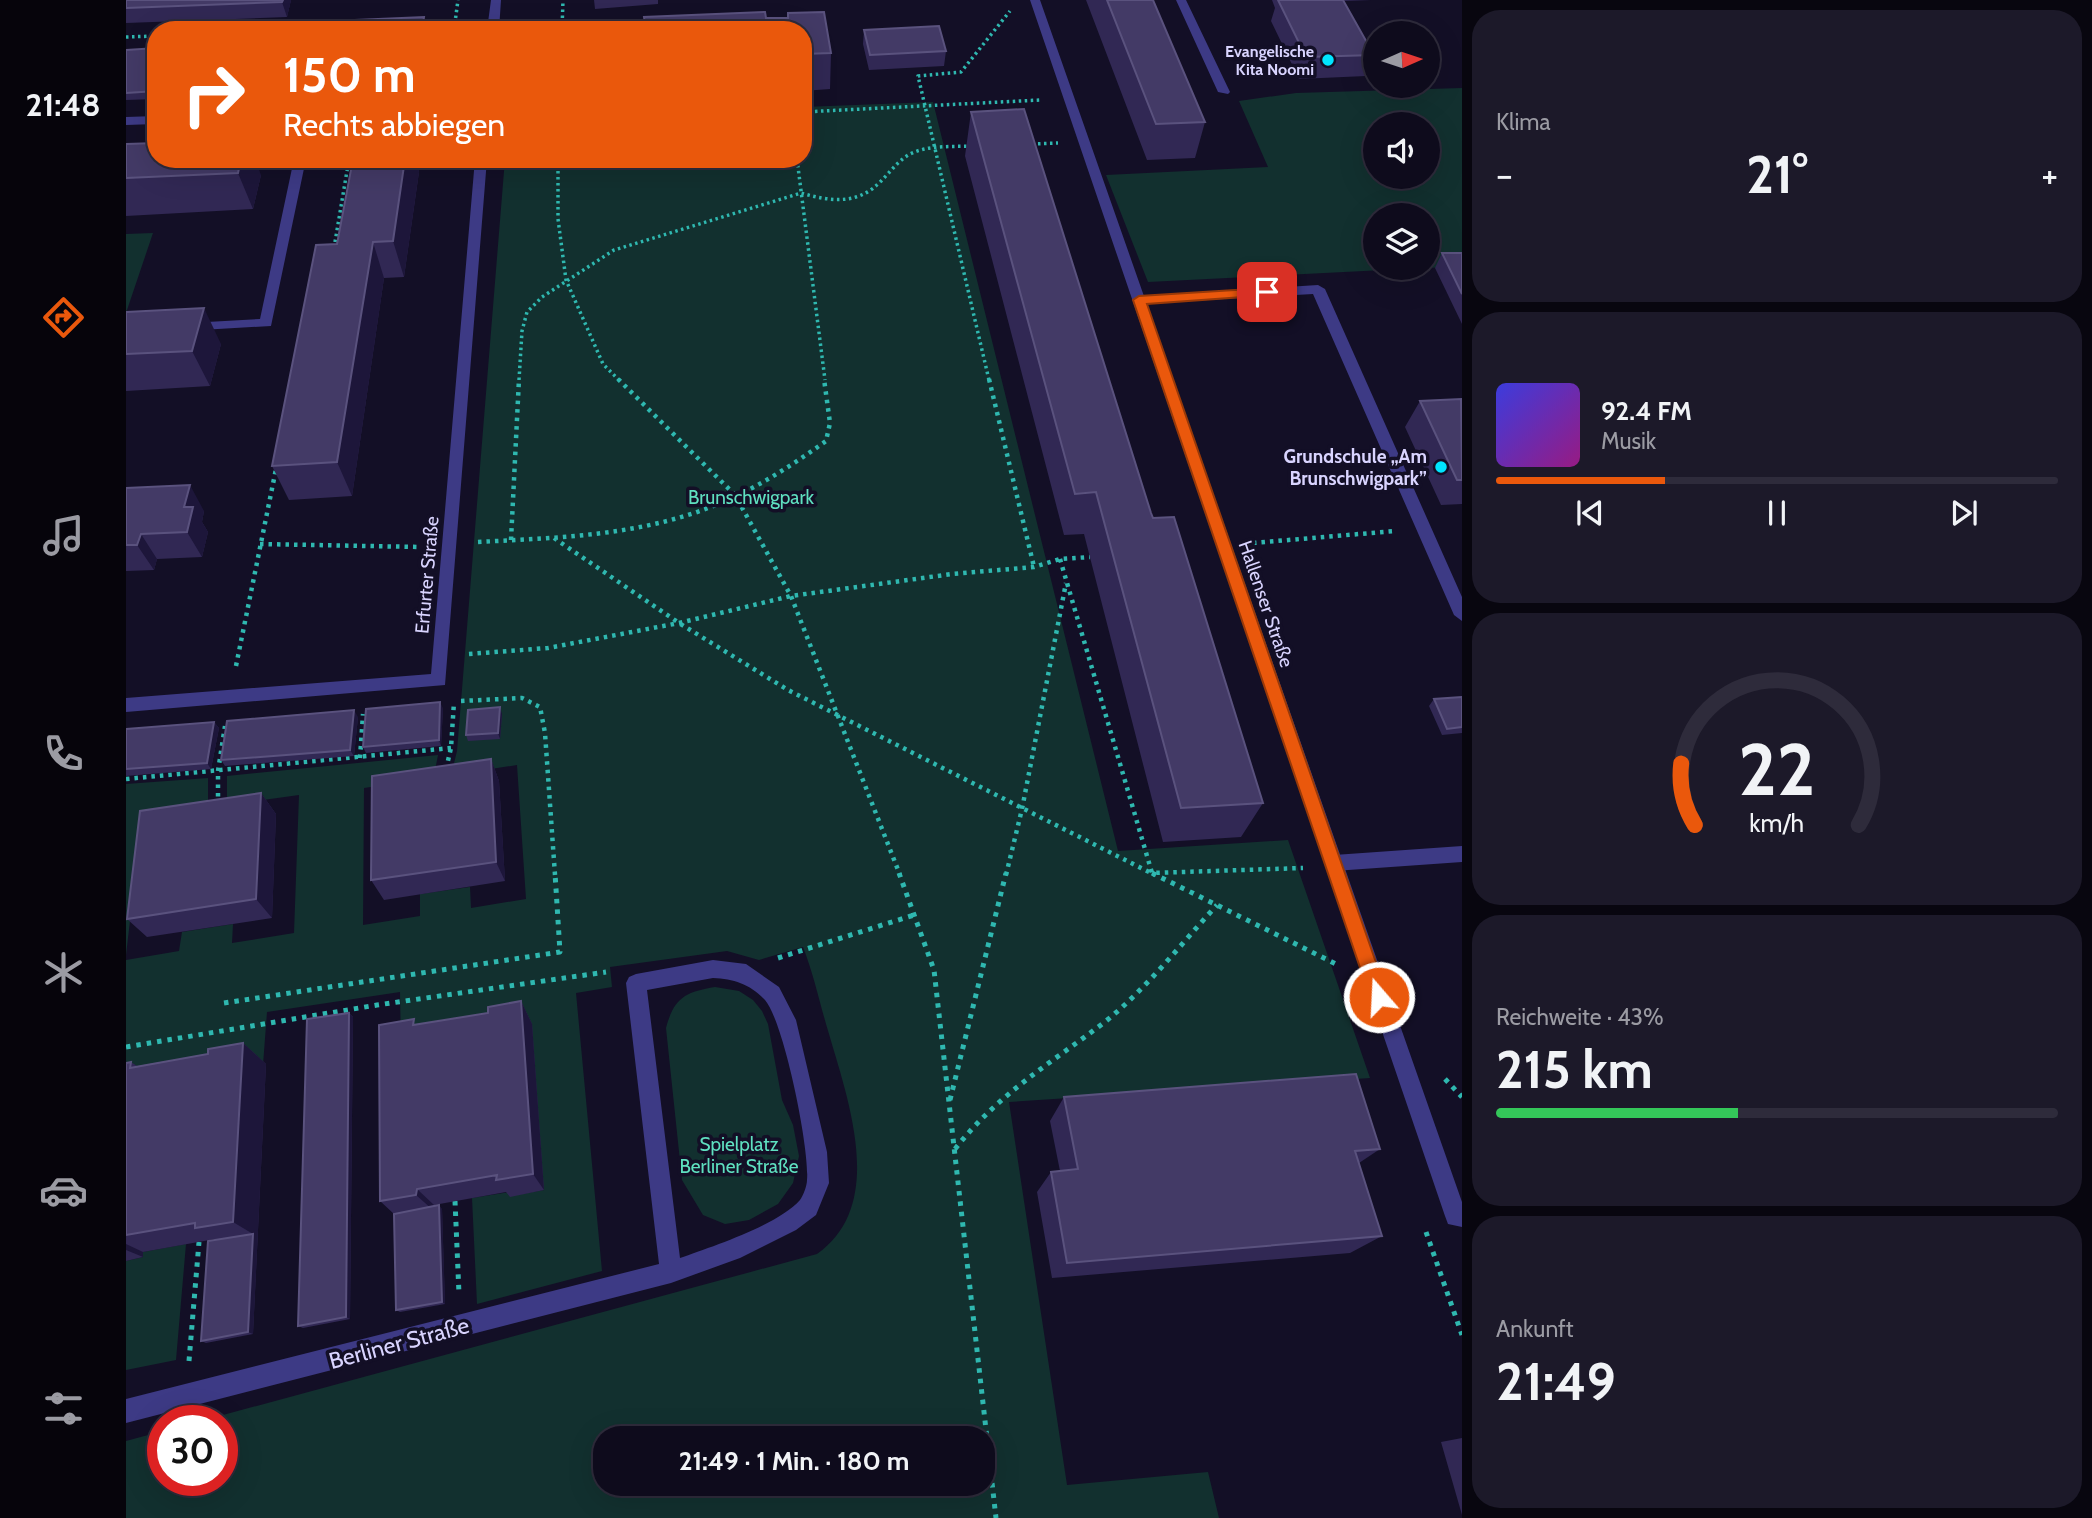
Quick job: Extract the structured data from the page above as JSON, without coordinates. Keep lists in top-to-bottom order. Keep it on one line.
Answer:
{"streets":{"street":["Erfurter Straße","Hallenser Straße","Berliner Straße"]},"parks":["Brunschwigpark","Spielplatz Berliner Straße"],"places":["Evangelische Kita Noomi","Grundschule „Am Brunschwigpark”"],"north":"right","page":{"tabs":"21:48","tile":["Klima",["Reichweite · 43%","215 km"],["Ankunft","21:49"]],"turn":["150 m","Rechts abbiegen"],"heat":["−","21°","+"],"song":["92.4 FM","Musik"],"limit":"30","trip":"21:49 · 1 Min. · 180 m","gauge":["22","km/h"]}}
